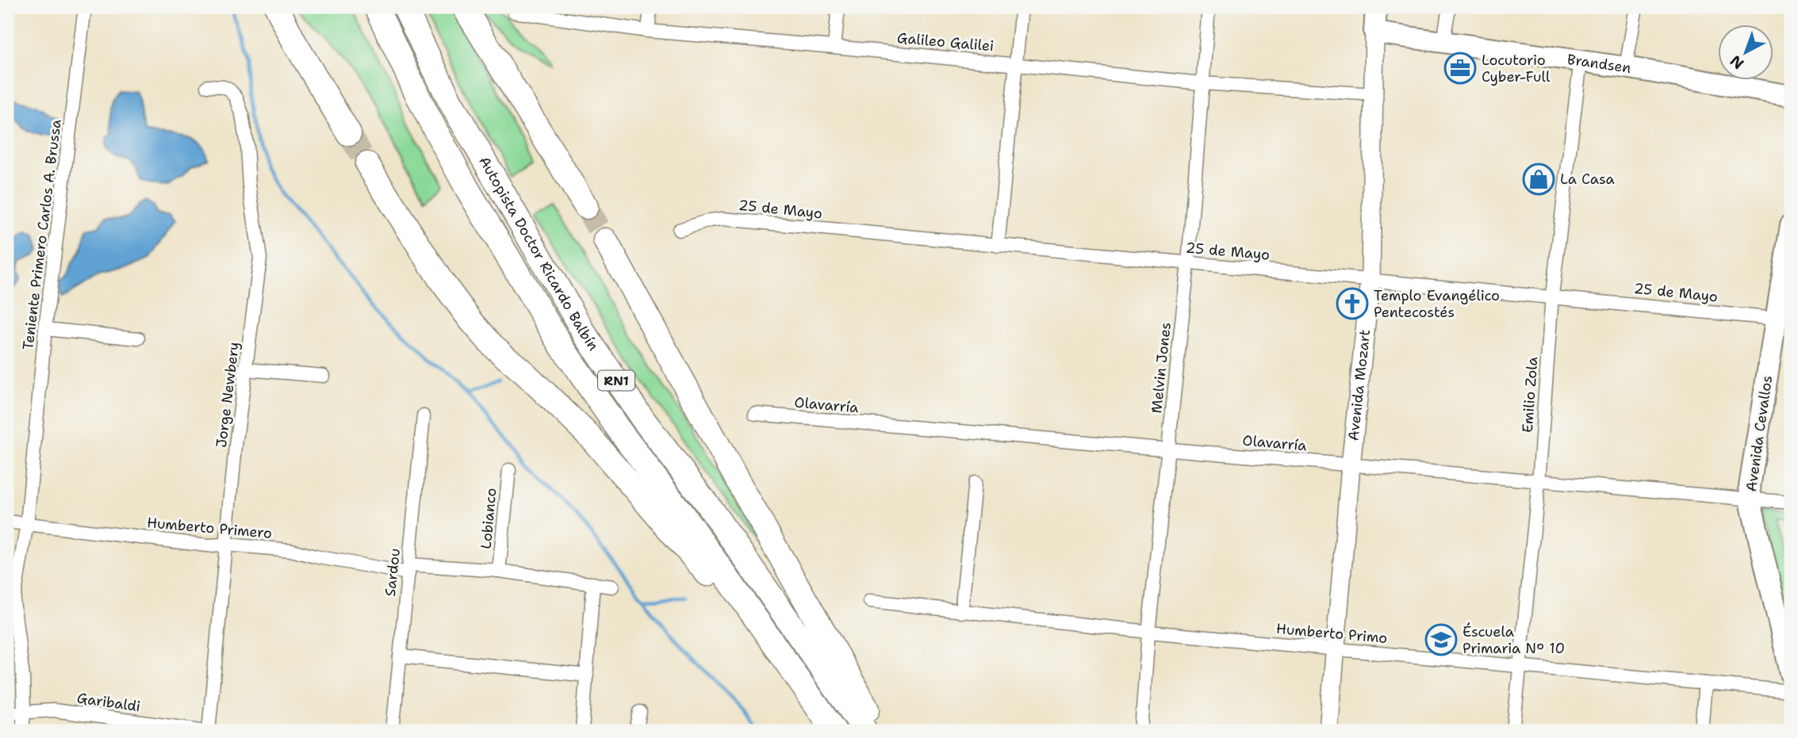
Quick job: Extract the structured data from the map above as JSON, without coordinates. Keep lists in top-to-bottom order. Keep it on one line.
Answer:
{"streets":{"highway":["Autopista Doctor Ricardo Balbín","RN1"],"main road":["Brandsen","Avenida Mozart","Avenida Cevallos"],"street":["Galileo Galilei","25 de Mayo","Teniente Primero Carlos A. Brussa","Melvin Jones","Jorge Newbery","Emilio Zola","Olavarría","Lobianco","Humberto Primero","Sardou","Humberto Primo","Garibaldi"]},"crossings":[["Galileo Galilei","Melvin Jones"],["Galileo Galilei","Avenida Mozart"],["Brandsen","Avenida Mozart"],["Brandsen","Emilio Zola"],["25 de Mayo","Melvin Jones"],["25 de Mayo","Avenida Mozart"],["25 de Mayo","Emilio Zola"],["25 de Mayo","Avenida Cevallos"],["Teniente Primero Carlos A. Brussa","Humberto Primero"],["Teniente Primero Carlos A. Brussa","Garibaldi"],["Melvin Jones","Olavarría"],["Melvin Jones","Humberto Primo"],["Avenida Mozart","Olavarría"],["Avenida Mozart","Humberto Primo"],["Jorge Newbery","Humberto Primero"],["Jorge Newbery","Garibaldi"],["Emilio Zola","Olavarría"],["Emilio Zola","Humberto Primo"],["Olavarría","Avenida Cevallos"],["Lobianco","Humberto Primero"],["Humberto Primero","Sardou"]],"places":{"office":["Locutorio Cyber-Full"],"shop":["La Casa"],"church":["Templo Evangélico Pentecostés"],"school or university":["Éscuela Primaria N° 10"]},"north":"bottom left"}
